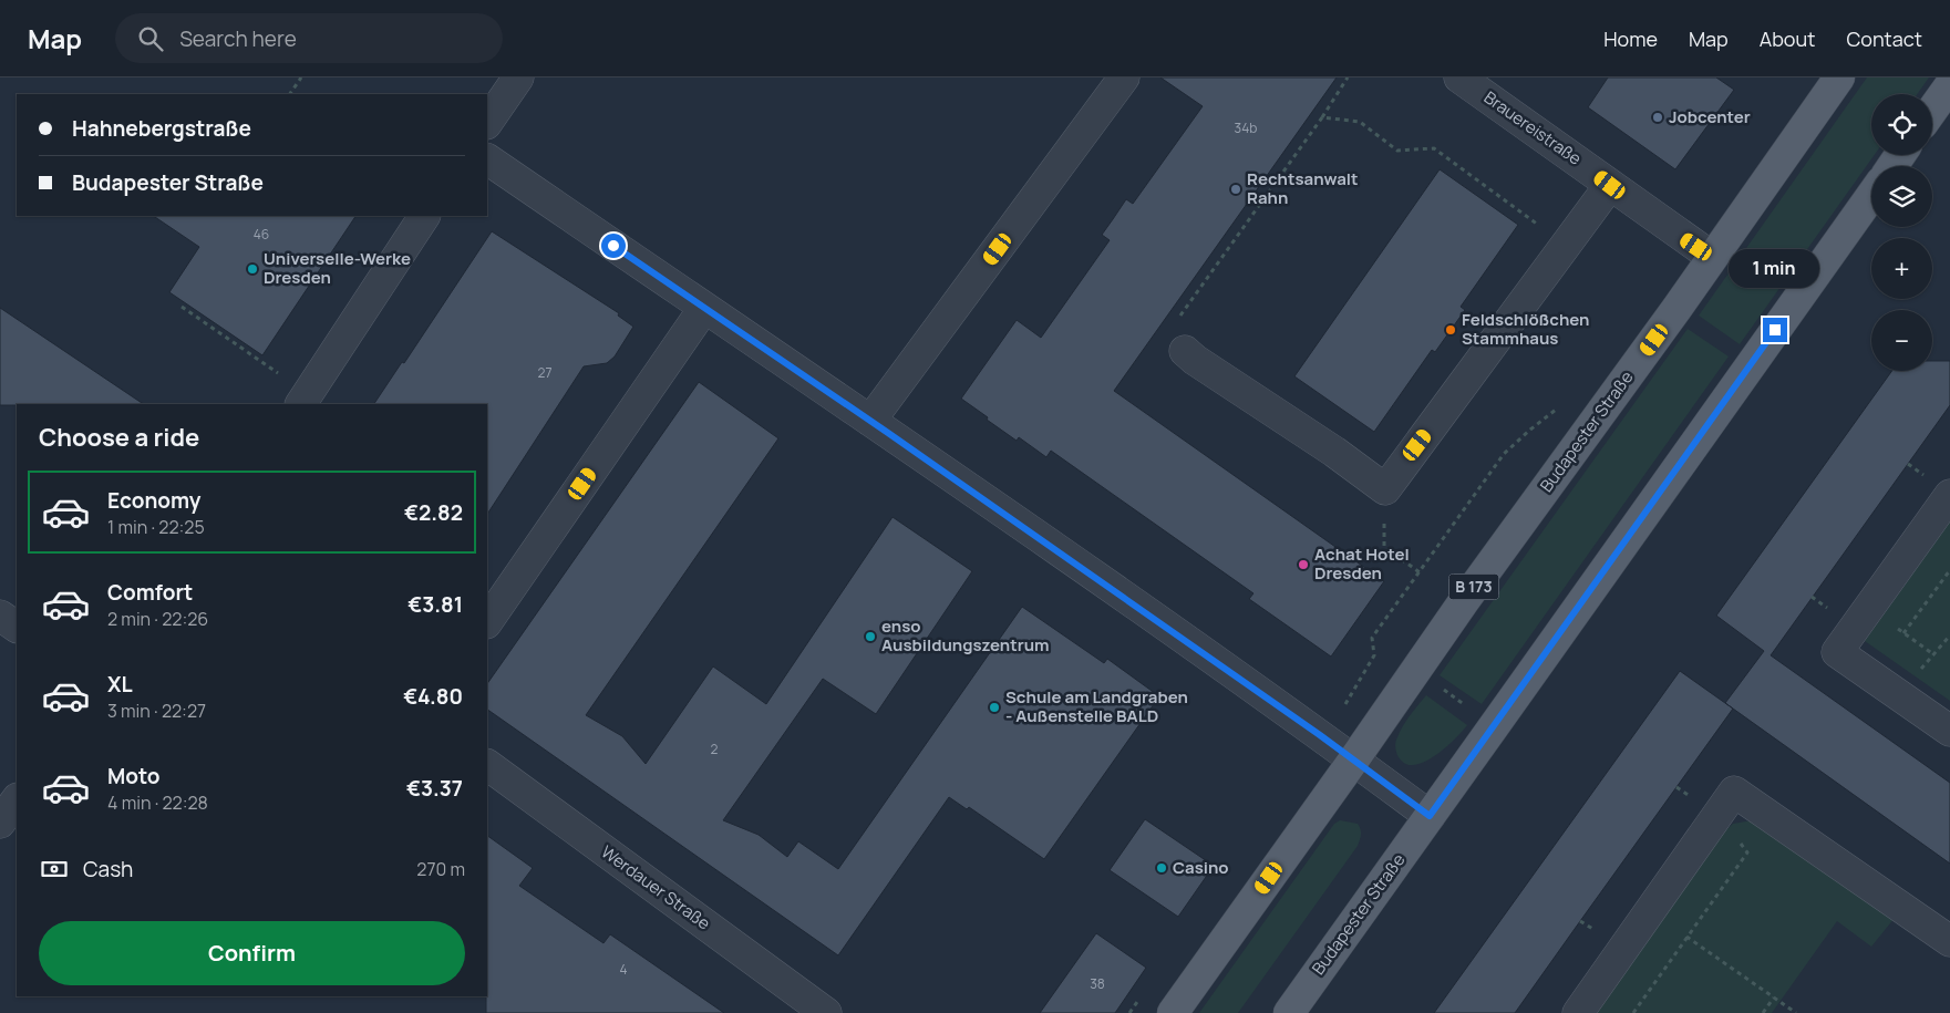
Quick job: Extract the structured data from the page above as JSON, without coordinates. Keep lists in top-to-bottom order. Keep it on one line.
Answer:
{"streets":{"main road":["Budapester Straße","B 173"],"street":["Brauereistraße","Werdauer Straße"]},"crossings":[["Brauereistraße","Budapester Straße"]],"places":["Jobcenter","Rechtsanwalt Rahn","Universelle-Werke Dresden","Feldschlößchen Stammhaus","Achat Hotel Dresden","enso Ausbildungszentrum","Schule am Landgraben - Außenstelle BALD","Casino"],"house_numbers":["34b","46","27","2","4","38"],"page":{"header":"Map","search":"Search here","nav":["Home","Map","About","Contact"],"map_buttons":["+","−"],"banner":["Hahnebergstraße","Budapester Straße"],"bubble":"1 min","heading":"Choose a ride","list":[{"name":"Economy","note":"1 min · 22:25","value":"€2.82"},{"name":"Comfort","note":"2 min · 22:26","value":"€3.81"},{"name":"XL","note":"3 min · 22:27","value":"€4.80"},{"name":"Moto","note":"4 min · 22:28","value":"€3.37"}],"pay":["Cash","270 m"],"buttons":"Confirm"}}
